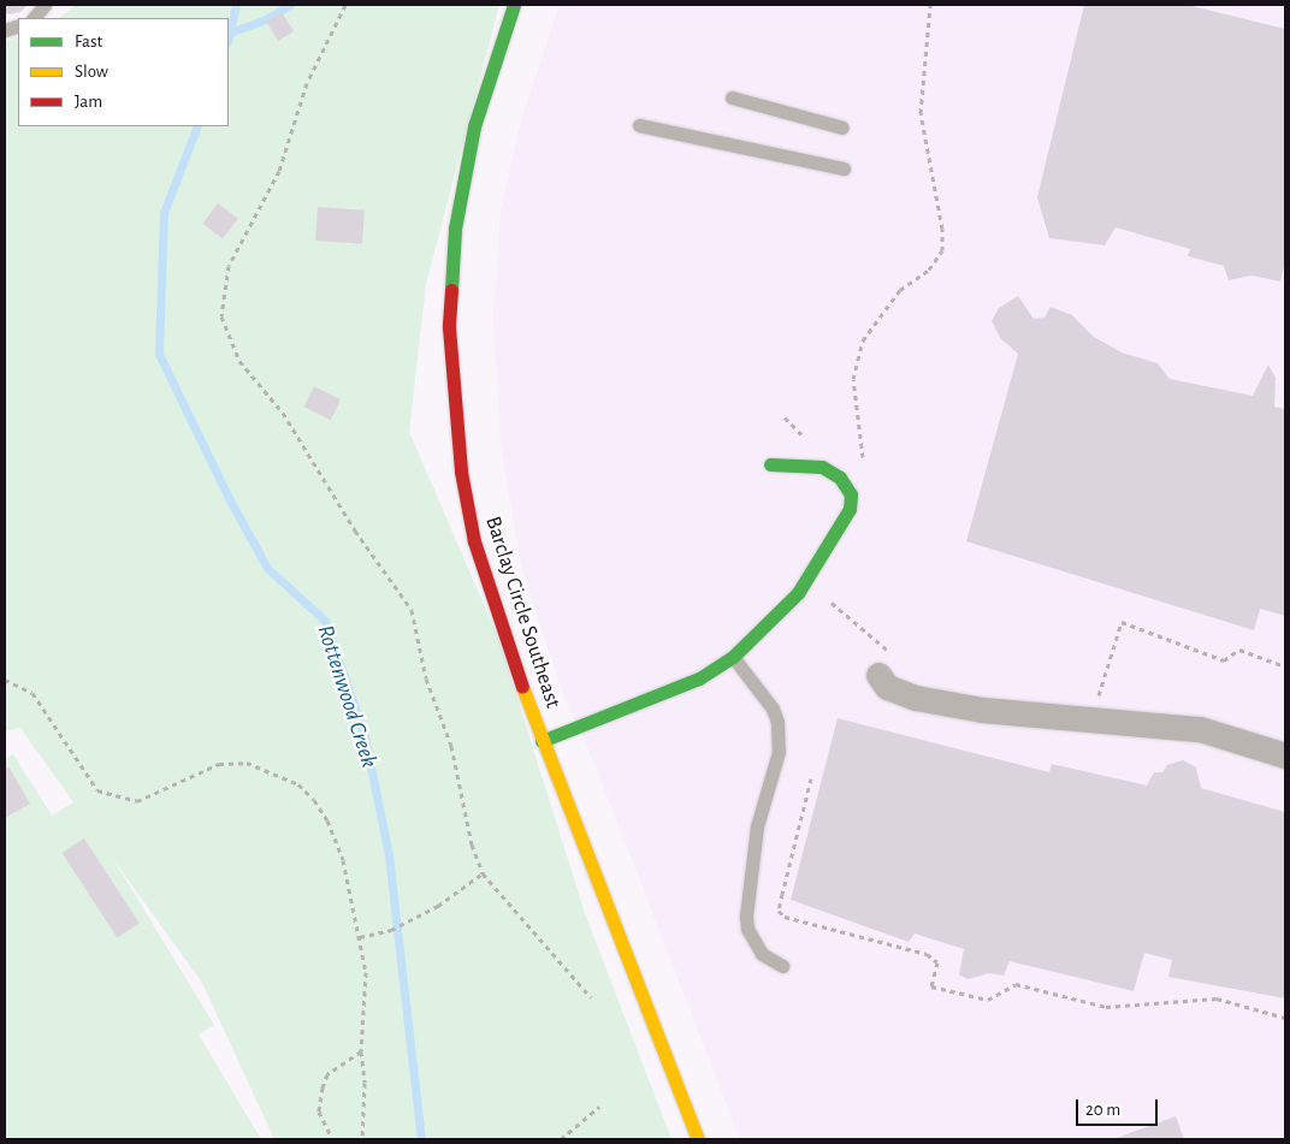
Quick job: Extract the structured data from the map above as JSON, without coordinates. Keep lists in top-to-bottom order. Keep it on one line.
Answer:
{"streets":{"street":["Barclay Circle Southeast"]},"water":["Rottenwood Creek"],"legend":["Fast","Slow","Jam"],"scale_bar":"20 m"}
